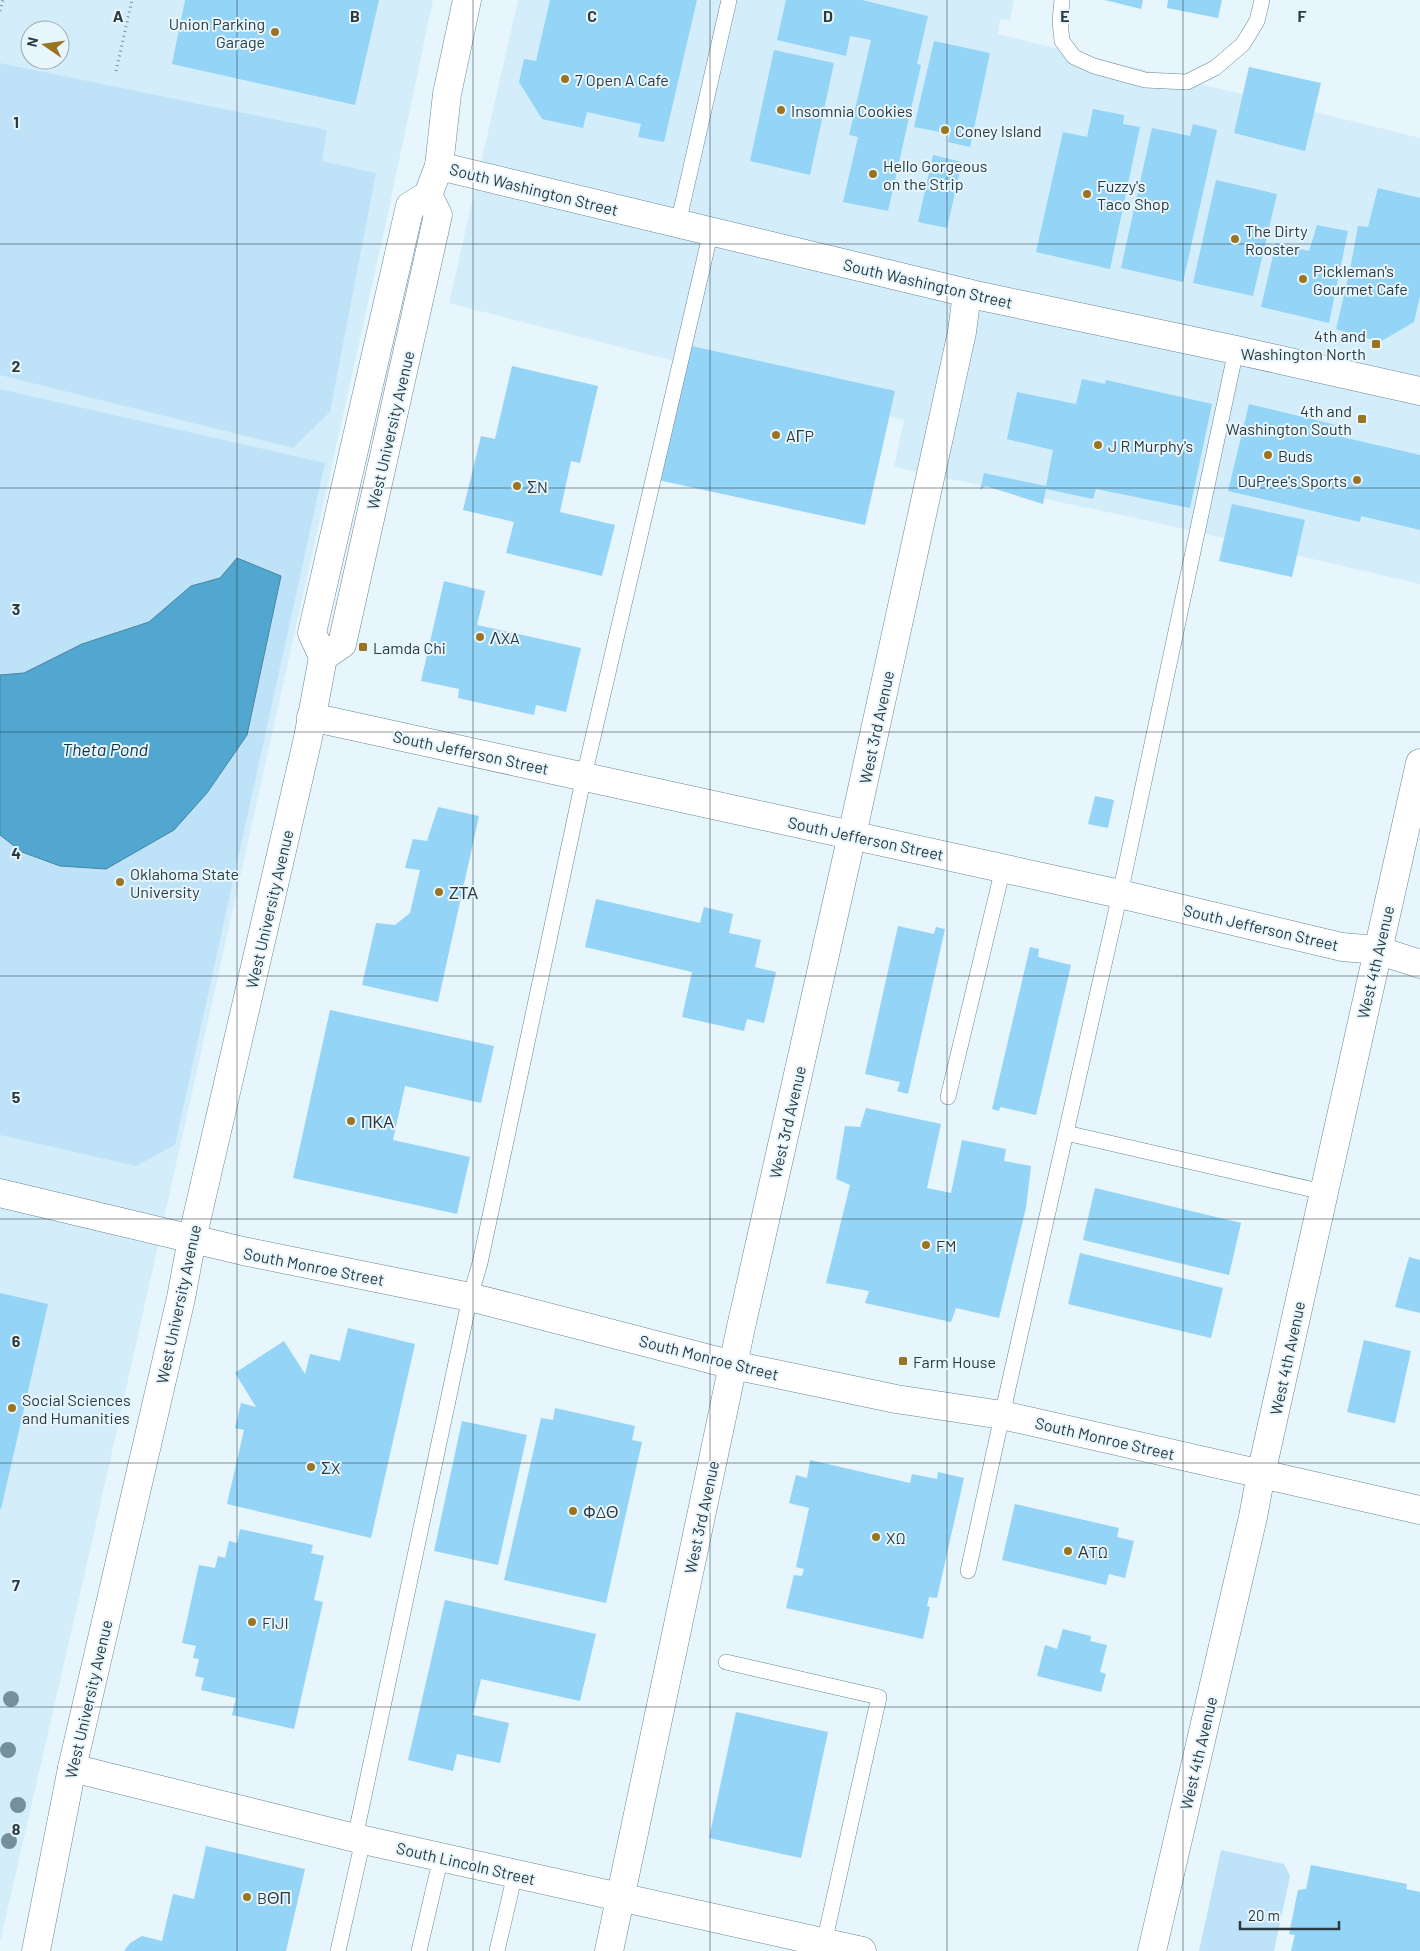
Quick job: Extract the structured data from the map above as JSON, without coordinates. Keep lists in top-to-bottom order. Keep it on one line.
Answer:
{"streets":{"street":["South Washington Street","West University Avenue","West 3rd Avenue","South Jefferson Street","West 4th Avenue","South Monroe Street","South Lincoln Street"]},"crossings":[["South Washington Street","West University Avenue"],["South Washington Street","West 3rd Avenue"],["West University Avenue","South Jefferson Street"],["West University Avenue","South Monroe Street"],["West University Avenue","South Lincoln Street"],["West 3rd Avenue","South Jefferson Street"],["West 3rd Avenue","South Monroe Street"],["West 3rd Avenue","South Lincoln Street"],["South Jefferson Street","West 4th Avenue"],["West 4th Avenue","South Monroe Street"]],"water":["Theta Pond"],"places":{"other":["Union Parking Garage","7 Open A Cafe","Insomnia Cookies","Coney Island","Hello Gorgeous on the Strip","Fuzzy's Taco Shop","The Dirty Rooster","Pickleman's Gourmet Cafe","AΓP","J R Murphy's","Buds","DuPree's Sports","ΣN","ΛXA","Oklahoma State University","ΖΤΑ","ΠΚΑ","FM","Social Sciences and Humanities","ΣX","ΦΔΘ","XΩ","ΑTΩ","FIJI","BΘΠ"],"transit":["4th and Washington North","4th and Washington South","Lamda Chi","Farm House"]},"scale_bar":"20 m","north":"left","grid":{"columns":["A","B","C","D","E","F"],"rows":["1","2","3","4","5","6","7","8"]}}
